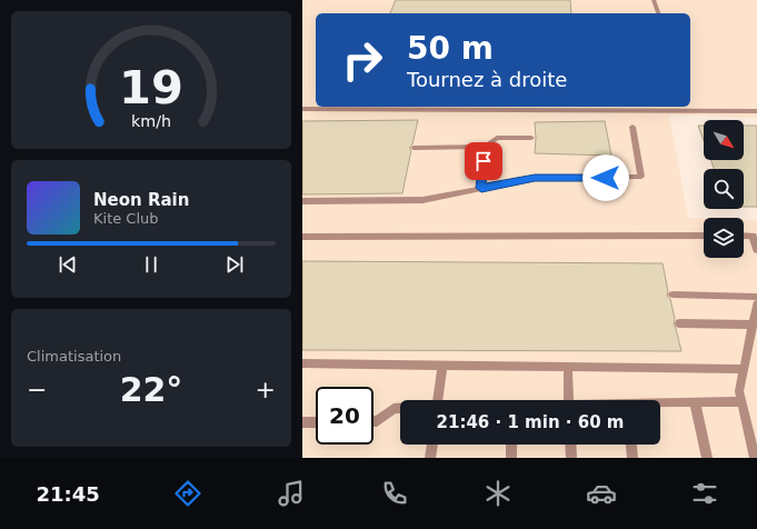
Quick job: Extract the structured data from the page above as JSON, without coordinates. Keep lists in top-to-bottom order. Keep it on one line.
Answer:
{"north":"bottom right","page":{"turn":["50 m","Tournez à droite"],"song":["Neon Rain","Kite Club"],"tile":"Climatisation","heat":["−","22°","+"],"limit":"20","trip":"21:46 · 1 min · 60 m","tabs":"21:45","gauge":["19","km/h"]}}
